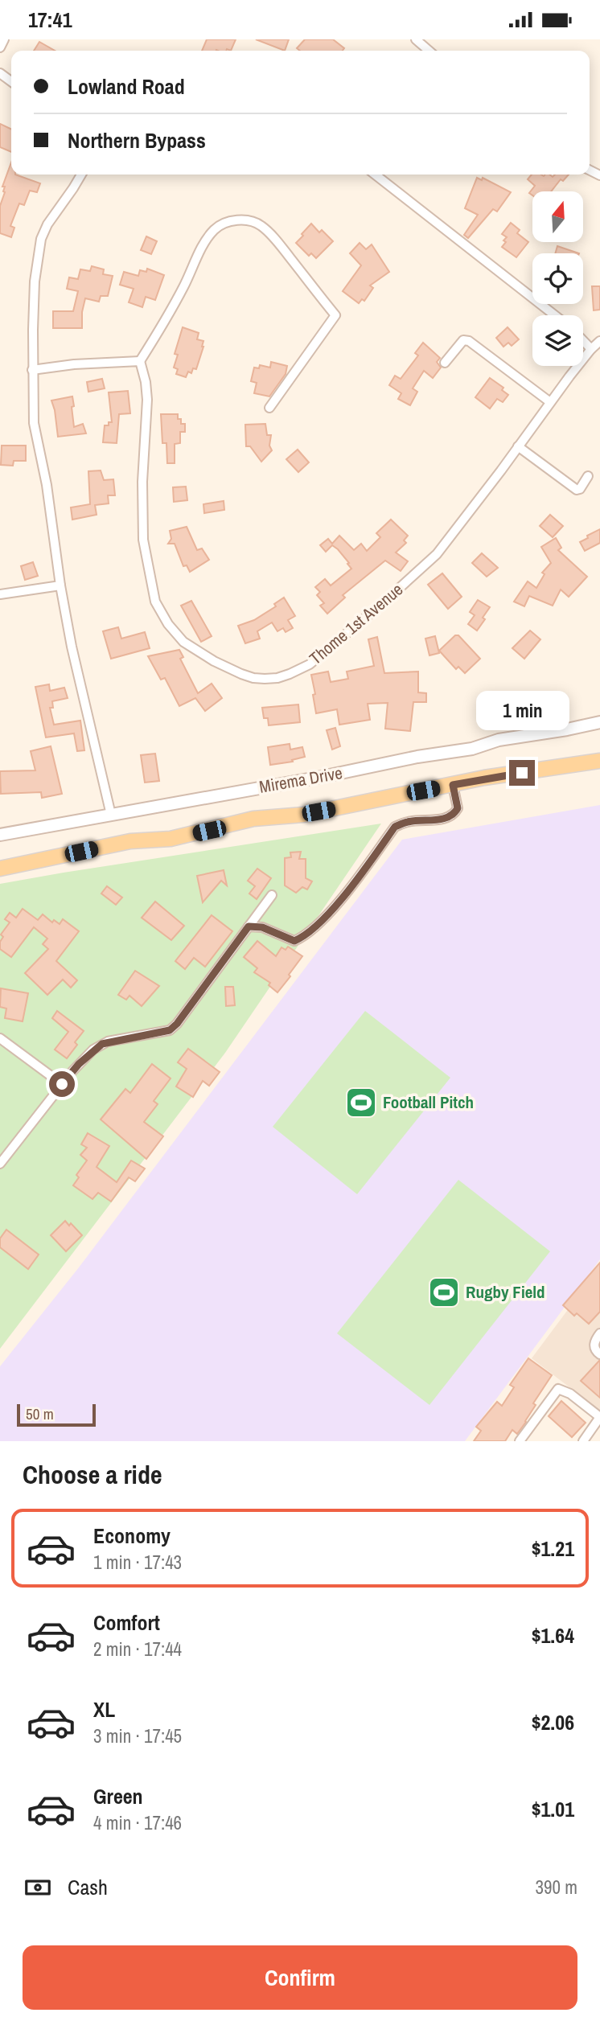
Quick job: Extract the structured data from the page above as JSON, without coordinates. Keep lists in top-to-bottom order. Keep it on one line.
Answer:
{"streets":{"street":["Thome 1st Avenue","Mirema Drive"]},"places":{"sports":["Football Pitch","Rugby Field"]},"scale_bar":"50 m","north":"top","page":{"status":"17:41","banner":["Lowland Road","Northern Bypass"],"bubble":"1 min","scale":"50 m","heading":"Choose a ride","list":[{"name":"Economy","note":"1 min · 17:43","value":"$1.21"},{"name":"Comfort","note":"2 min · 17:44","value":"$1.64"},{"name":"XL","note":"3 min · 17:45","value":"$2.06"},{"name":"Green","note":"4 min · 17:46","value":"$1.01"}],"pay":["Cash","390 m"],"buttons":"Confirm"}}
